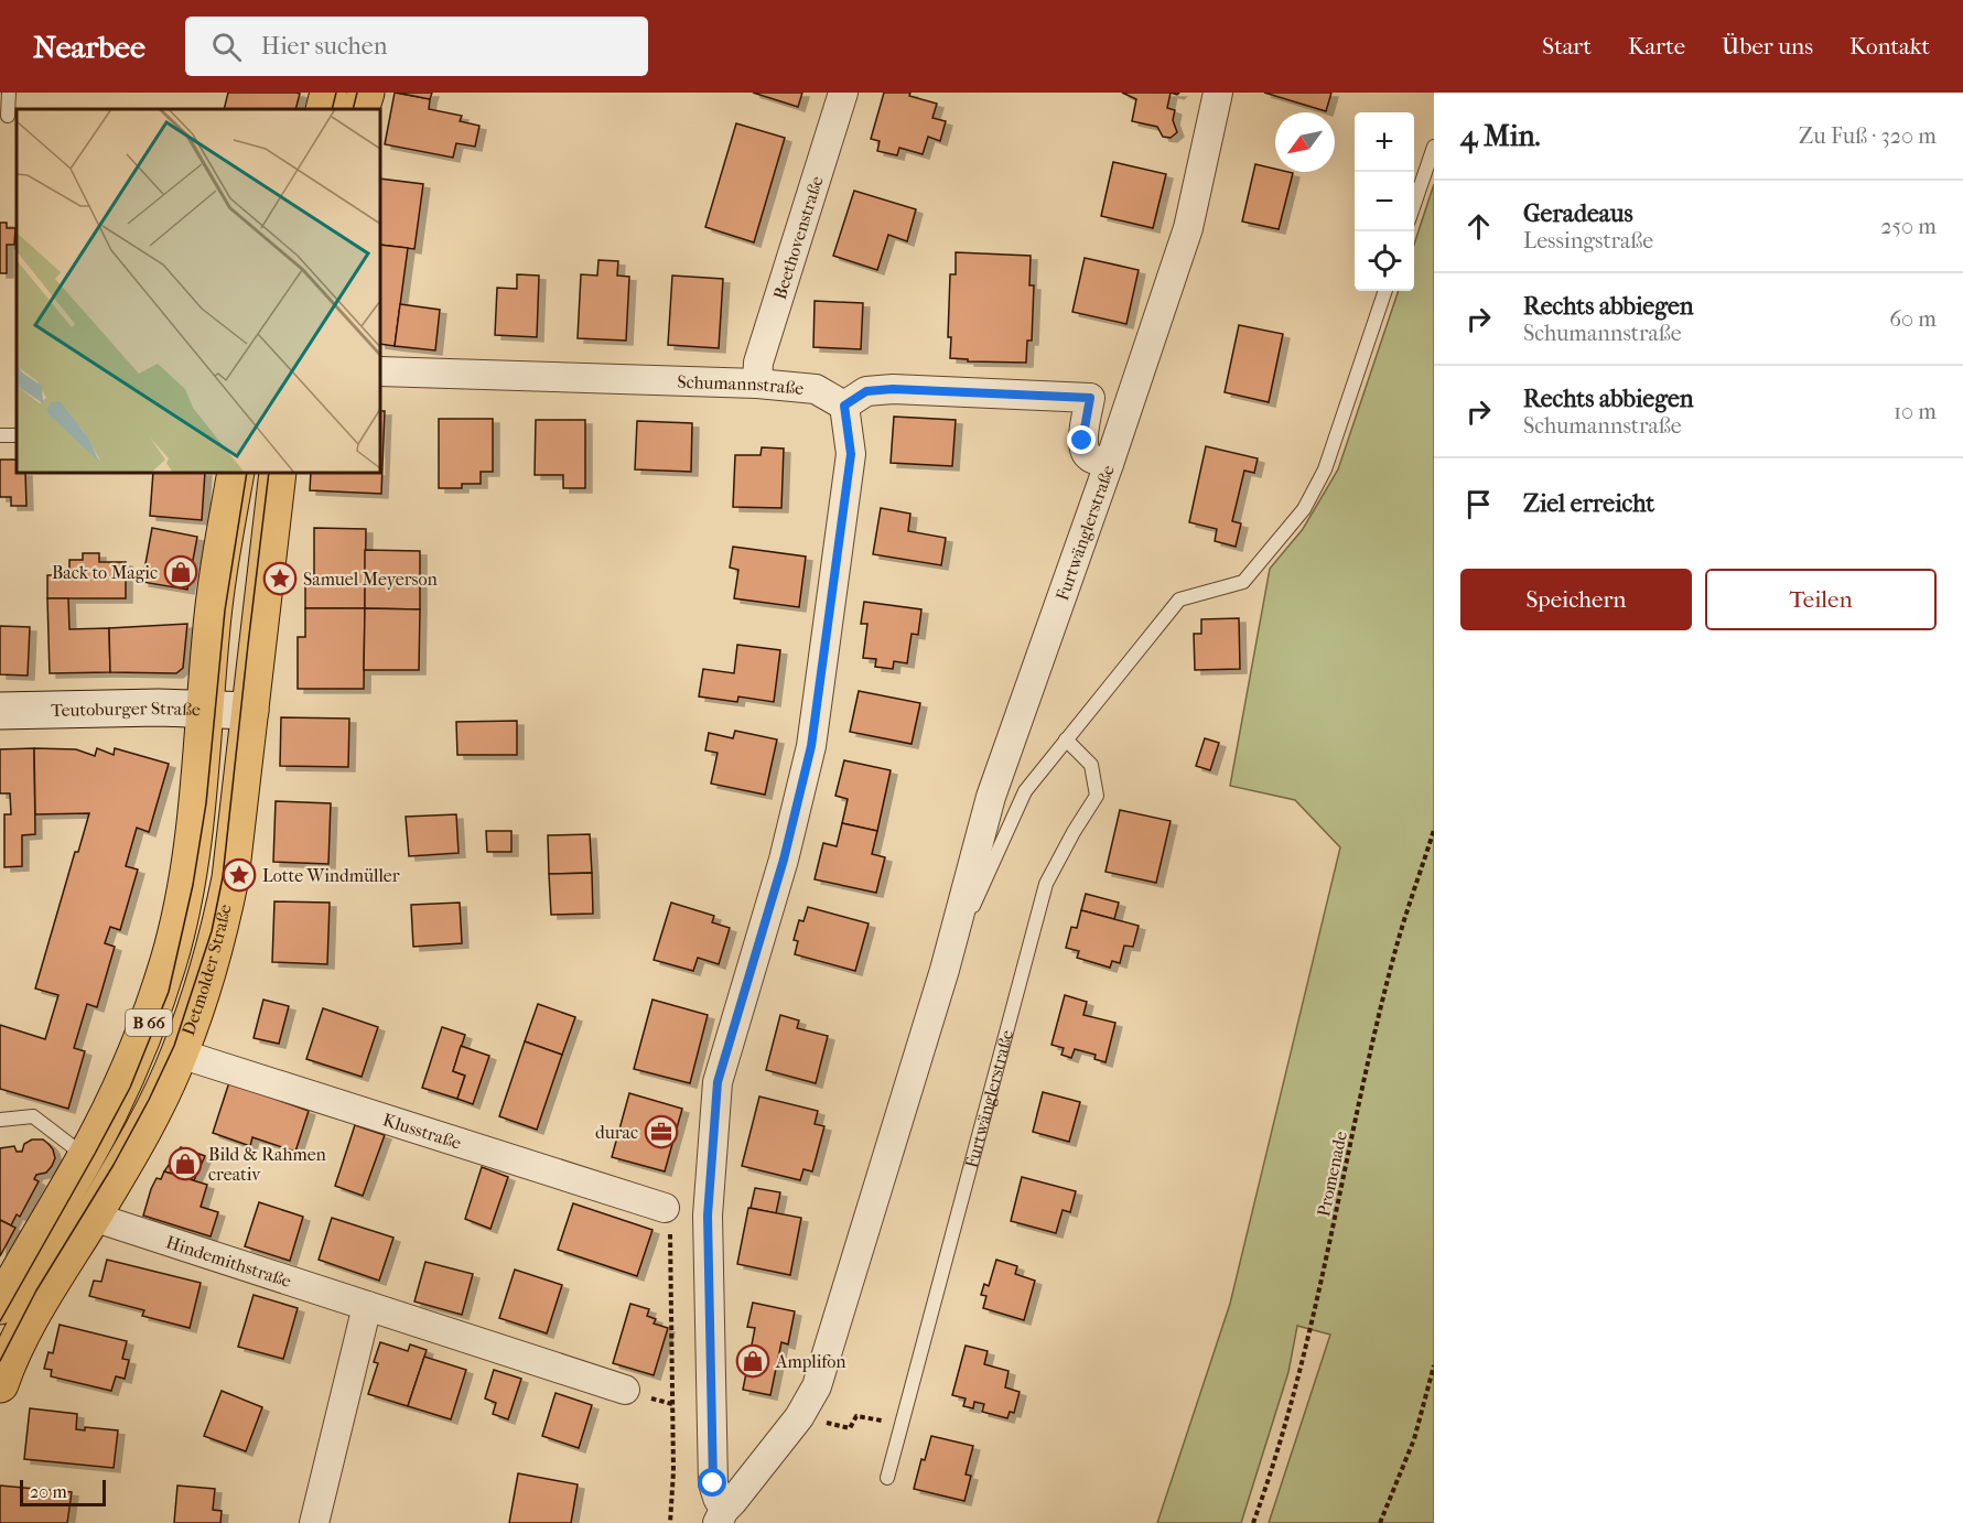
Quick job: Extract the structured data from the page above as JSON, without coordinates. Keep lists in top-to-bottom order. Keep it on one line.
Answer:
{"streets":{"main road":["Detmolder Straße","B 66"],"street":["Beethovenstraße","Schumannstraße","Furtwänglerstraße","Teutoburger Straße","Klusstraße","Hindemithstraße"],"path":["Promenade"]},"crossings":[["Beethovenstraße","Schumannstraße"],["Teutoburger Straße","Detmolder Straße"],["Detmolder Straße","Klusstraße"],["Detmolder Straße","Hindemithstraße"]],"places":{"shop":["Back to Magic","Bild & Rahmen creativ","Amplifon"],"place":["Samuel Meyerson","Lotte Windmüller"],"office":["durac"]},"scale_bar":"20 m","north":"bottom left","page":{"header":"Nearbee","search":"Hier suchen","nav":["Start","Karte","Über uns","Kontakt"],"heading":["4 Min.","Zu Fuß · 320 m"],"map_buttons":["+","−"],"list":[["Geradeaus","Lessingstraße","250 m"],["Rechts abbiegen","Schumannstraße","60 m"],["Rechts abbiegen","Schumannstraße","10 m"],"Ziel erreicht"],"buttons":["Speichern","Teilen"],"scale":"20 m"}}
